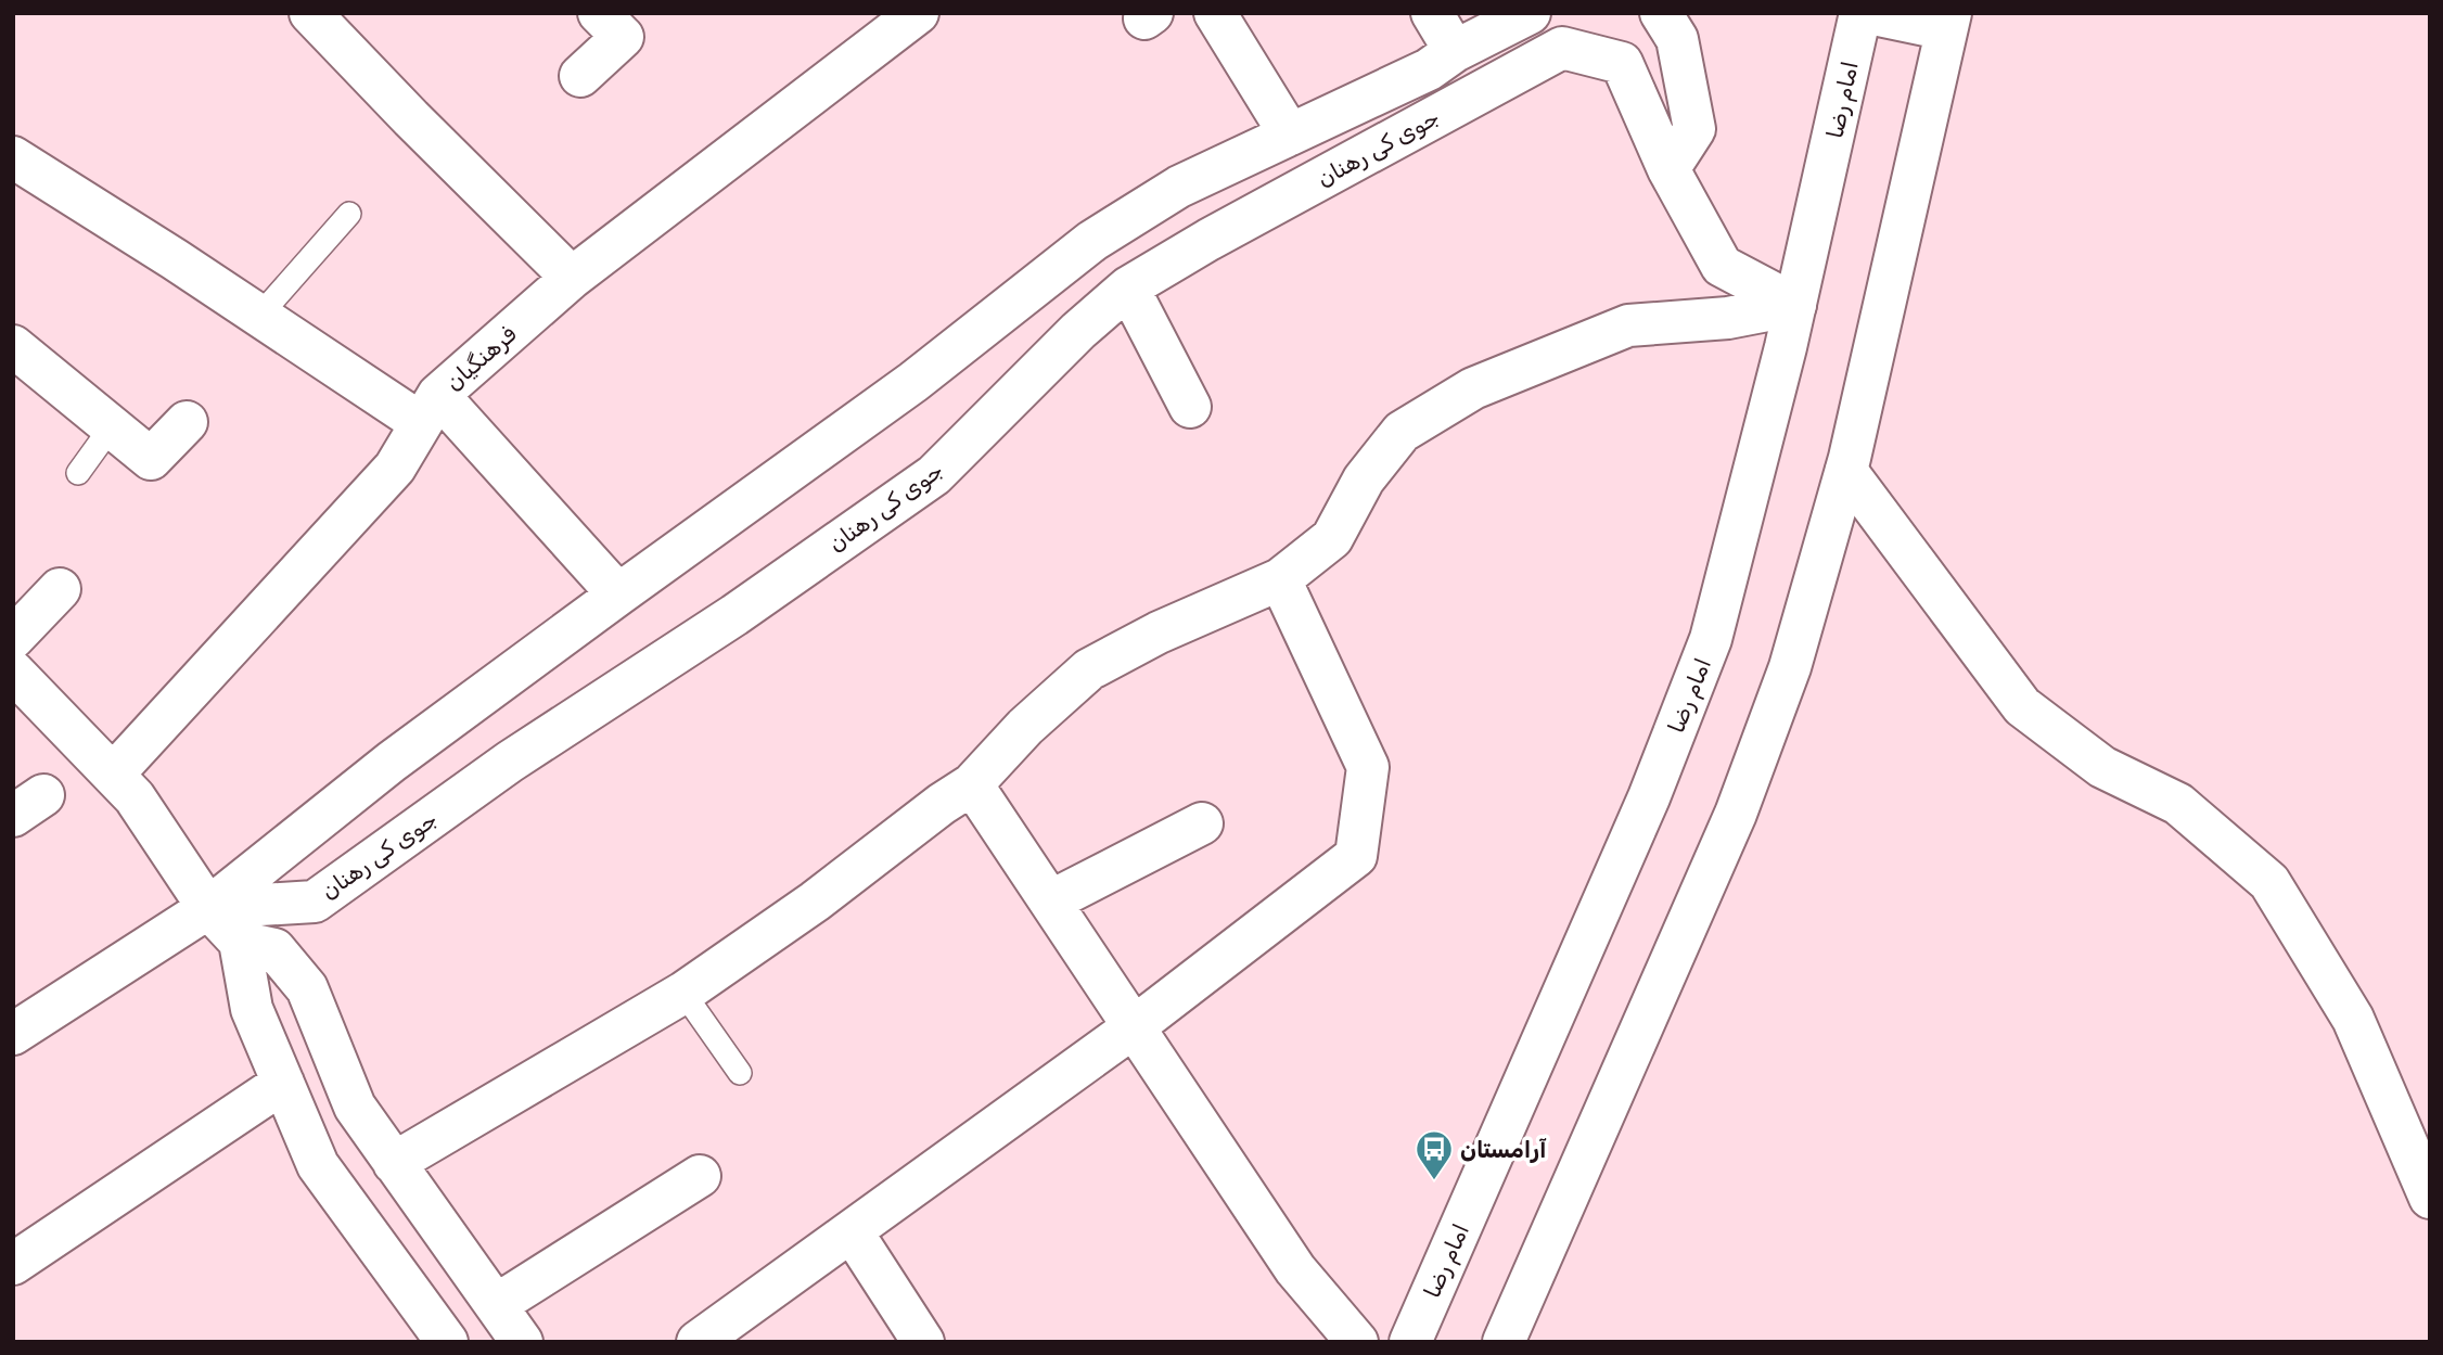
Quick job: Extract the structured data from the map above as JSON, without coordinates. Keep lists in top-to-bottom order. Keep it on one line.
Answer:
{"streets":{"street":["امام رضا","جوی کی رهنان","فرهنگیان"]},"places":{"bus stop":["آرامستان"]}}
